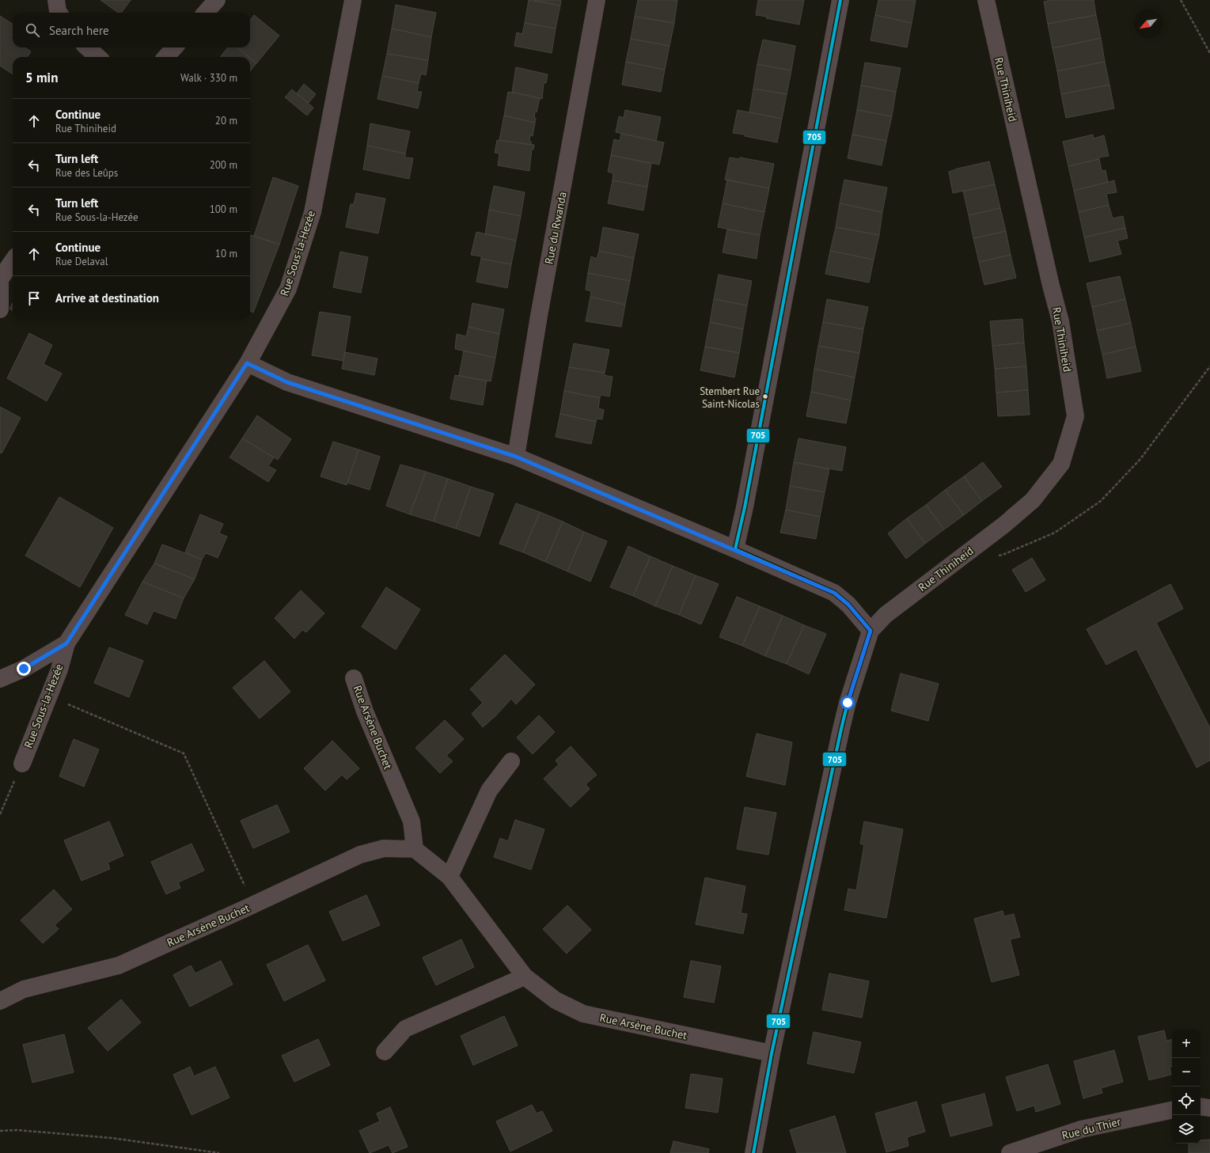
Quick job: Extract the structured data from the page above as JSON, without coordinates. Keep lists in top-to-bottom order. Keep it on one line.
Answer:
{"streets":{"street":["Rue Thiniheid","Rue du Rwanda","Rue Sous-la-Hezée","Rue Arsène Buchet","Rue du Thier"]},"crossings":[["Rue Thiniheid","Rue Arsène Buchet"]],"places":["Stembert Rue Saint-Nicolas"],"lines":["transit line 705"],"north":"bottom left","page":{"search":"Search here","heading":["5 min","Walk · 330 m"],"list":[["Continue","Rue Thiniheid","20 m"],["Turn left","Rue des Leûps","200 m"],["Turn left","Rue Sous-la-Hezée","100 m"],["Continue","Rue Delaval","10 m"],"Arrive at destination"],"map_buttons":["+","−"]}}
